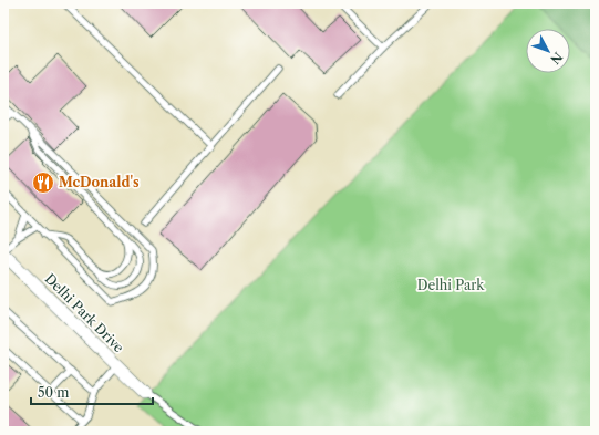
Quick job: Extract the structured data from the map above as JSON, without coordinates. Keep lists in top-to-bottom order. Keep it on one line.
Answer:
{"streets":{"street":["Delhi Park Drive"]},"parks":["Delhi Park"],"places":{"restaurant":["McDonald's"]},"scale_bar":"50 m","north":"bottom right"}
